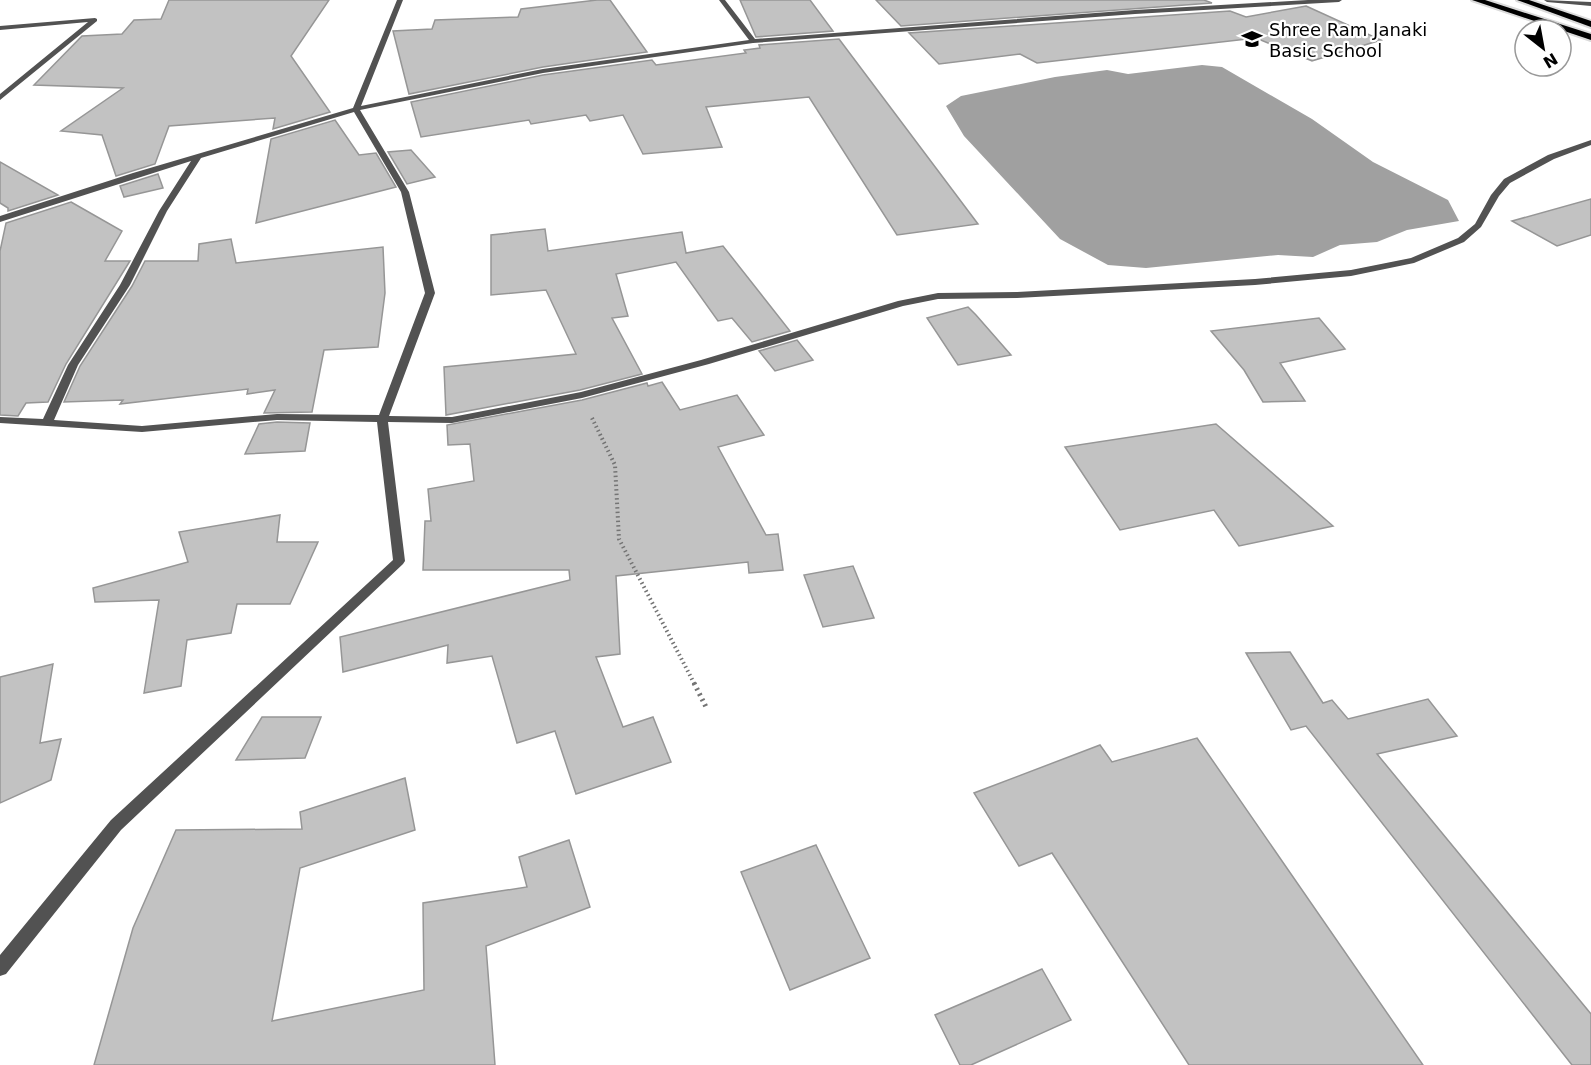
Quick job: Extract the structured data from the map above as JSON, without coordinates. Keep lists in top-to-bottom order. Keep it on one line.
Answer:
{"places":{"school or university":["Shree Ram Janaki Basic School"]},"north":"bottom right"}
